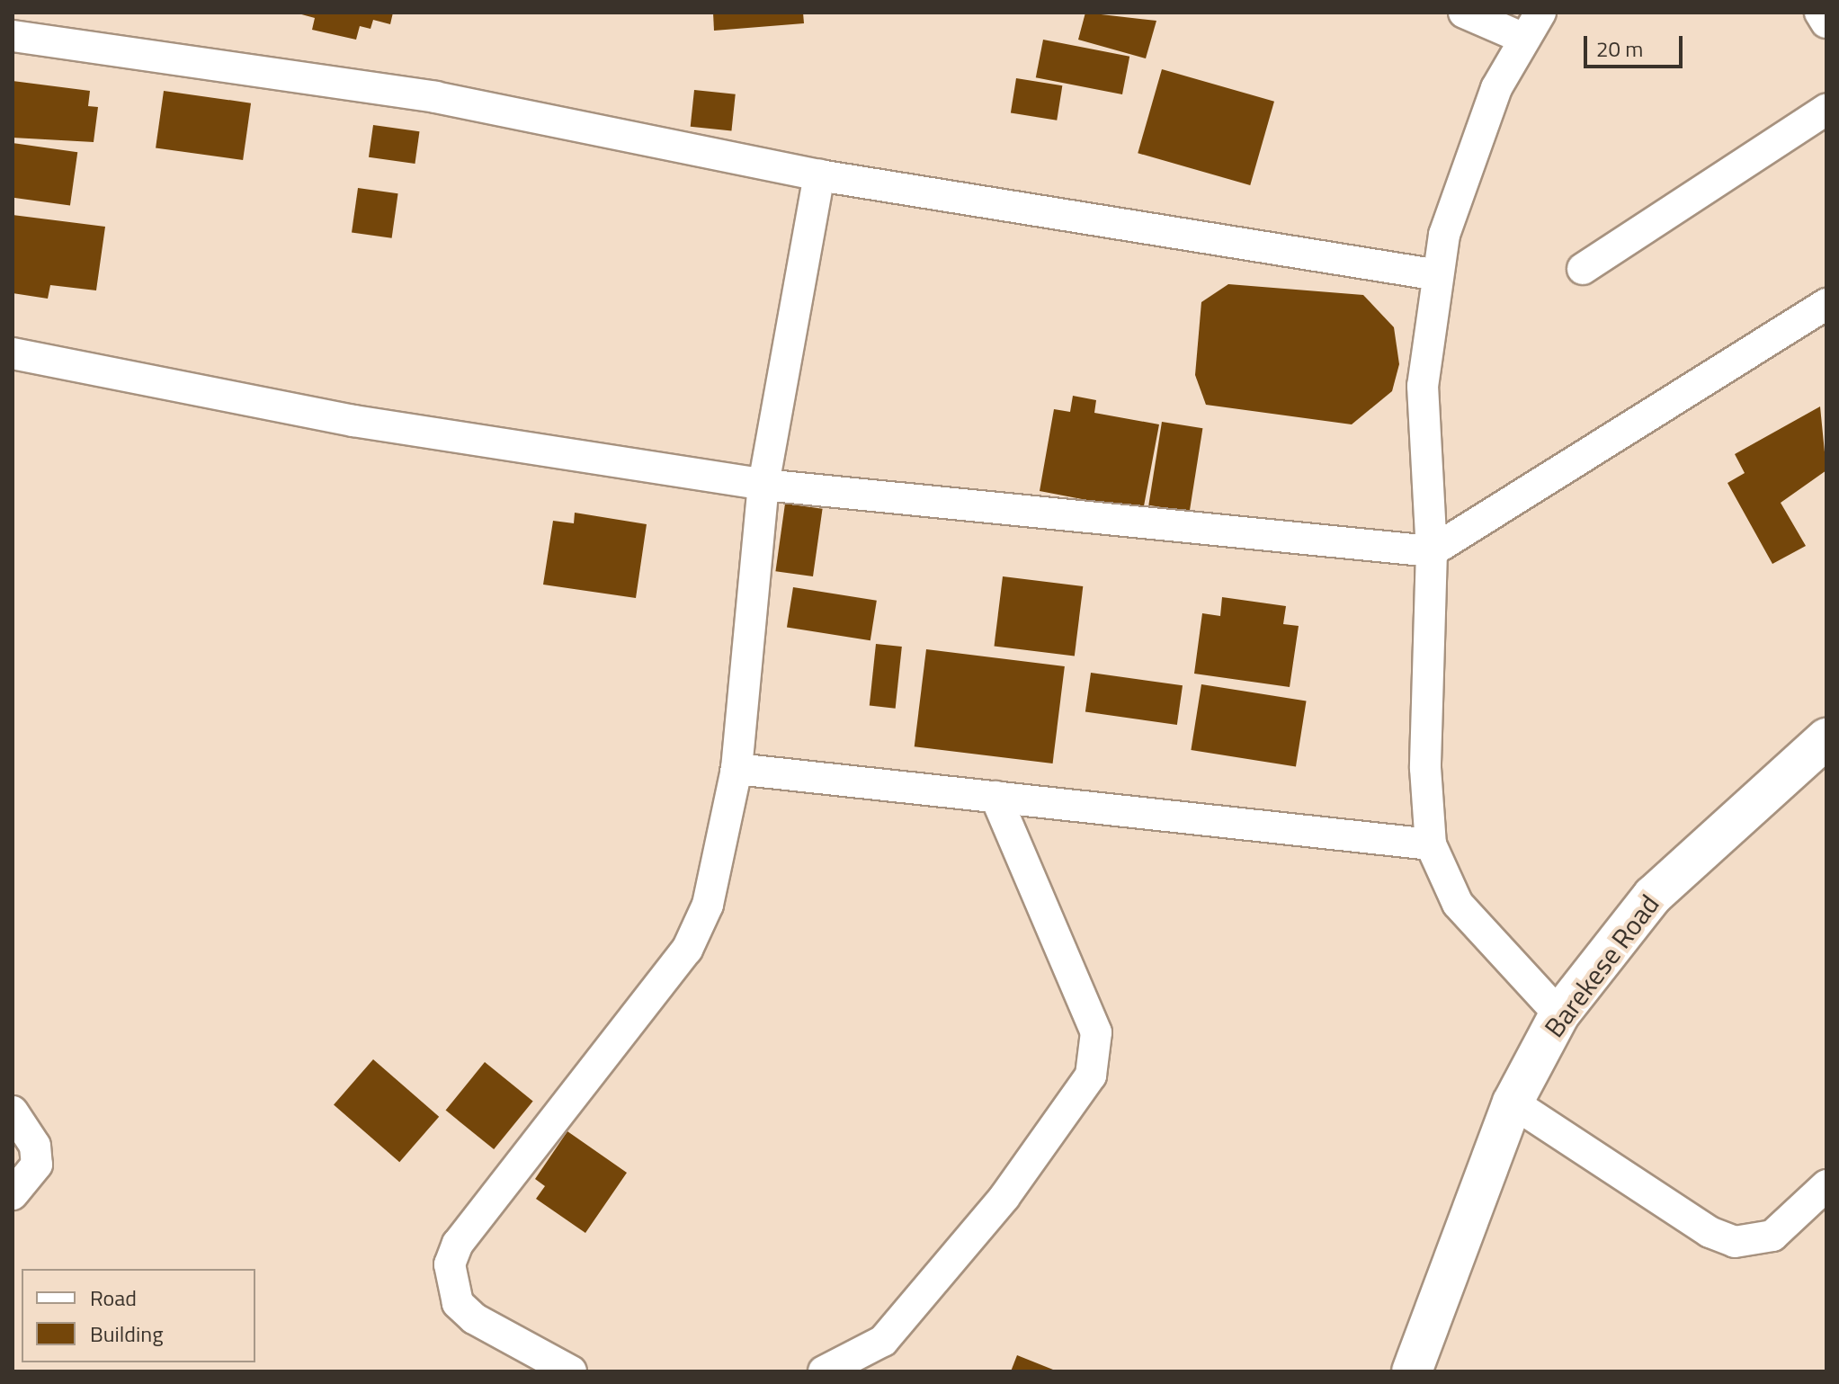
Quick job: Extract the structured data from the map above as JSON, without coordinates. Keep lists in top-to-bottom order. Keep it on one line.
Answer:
{"streets":{"main road":["Barekese Road"]},"legend":["Road","Building"],"scale_bar":"20 m"}
